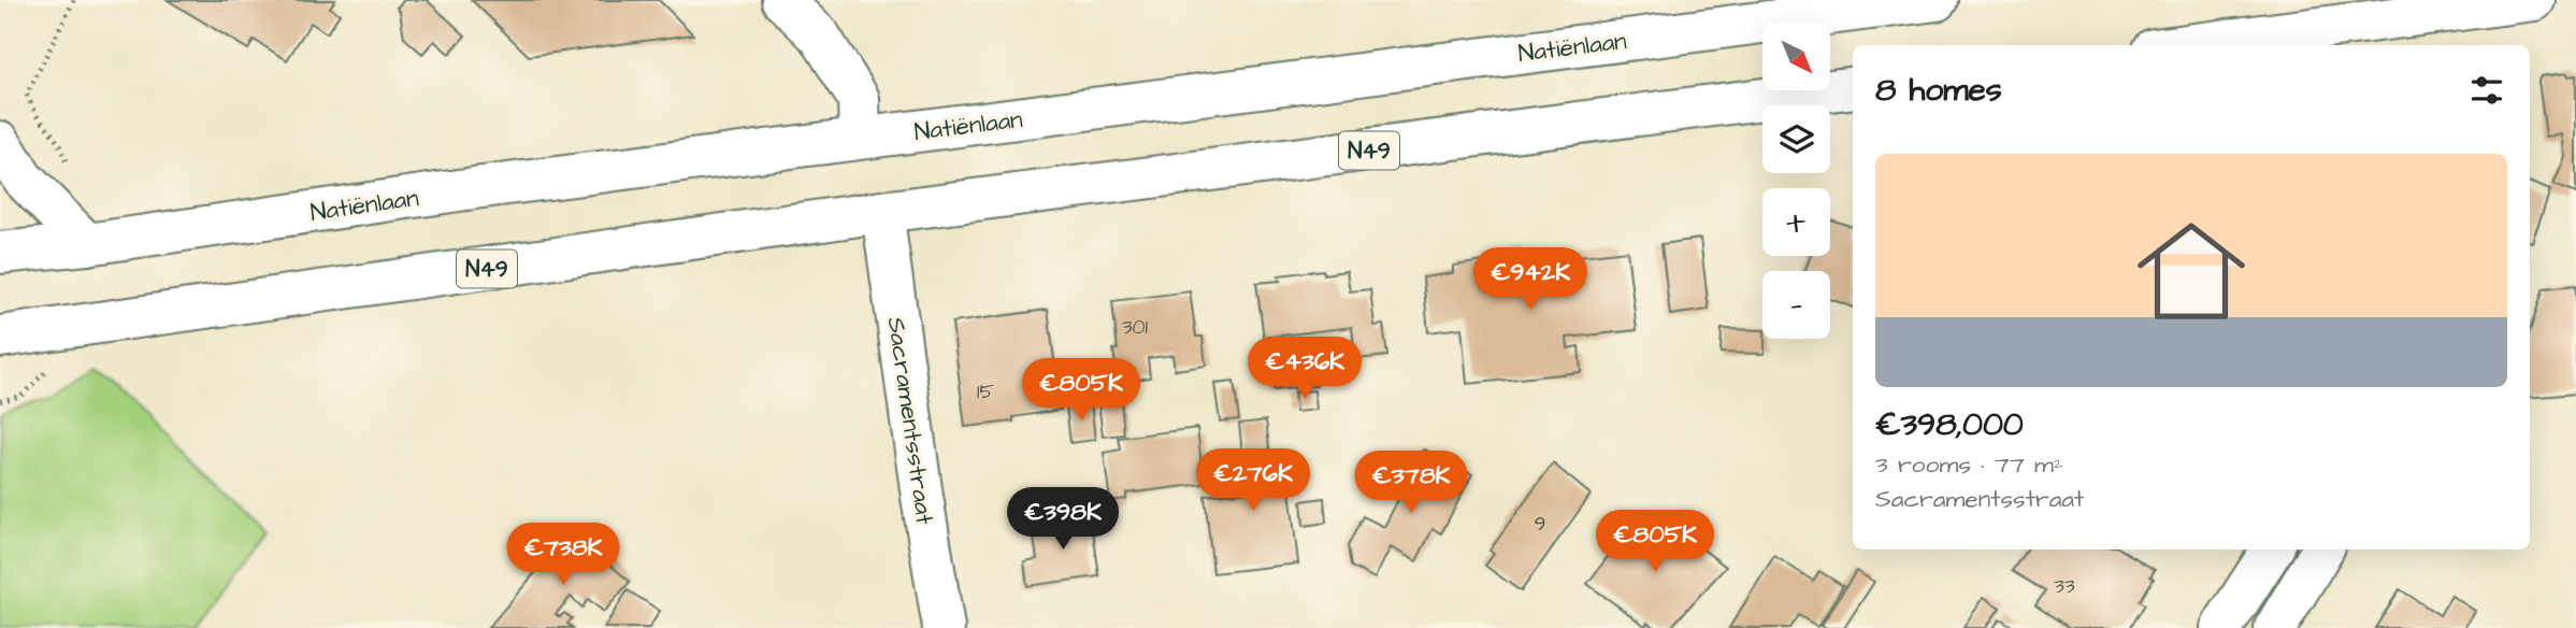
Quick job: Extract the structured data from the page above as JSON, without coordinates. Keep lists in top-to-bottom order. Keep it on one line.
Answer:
{"streets":{"main road":["Natiënlaan","N49","Sacramentsstraat"]},"crossings":[["N49","Sacramentsstraat"]],"house_numbers":["301","15","9","33"],"north":"bottom right","page":{"map_buttons":["+","−"],"heading":"8 homes","list":[{"name":"€398,000","note":"3 rooms · 77 m² · Sacramentsstraat"}],"price":["€942K","€436K","€805K","€276K","€378K","€398K","€805K","€738K"]}}
